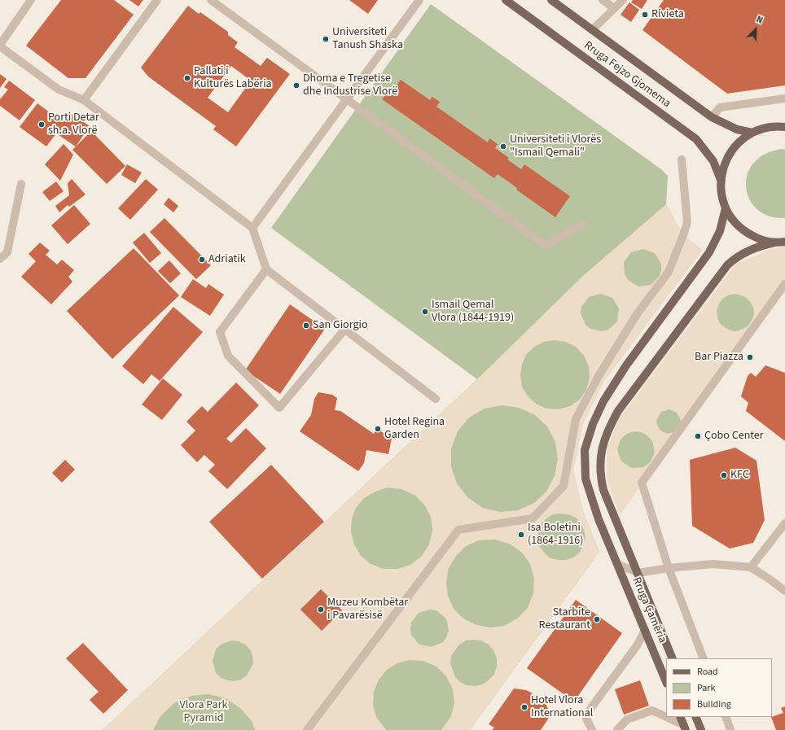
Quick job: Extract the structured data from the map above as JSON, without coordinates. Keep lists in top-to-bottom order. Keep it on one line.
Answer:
{"streets":{"main road":["Rruga Fejzo Gjomema","Rruga Çamëria"]},"parks":["Vlora Park Pyramid"],"places":["Rivieta","Universiteti Tanush Shaska","Pallati i Kulturës Labëria","Dhoma e Tregetise dhe Industrise Vlorë","Porti Detar sh.a. Vlorë","Universiteti i Vlorës \"Ismail Qemali\"","Adriatik","Ismail Qemal Vlora (1844-1919)","San Giorgio","Bar Piazza","Hotel Regina Garden","Çobo Center","KFC","Isa Boletini (1864-1916)","Muzeu Kombëtar i Pavarësisë","Starbite Restaurant","Hotel Vlora International"],"legend":["Road","Park","Building"],"north":"top right"}
